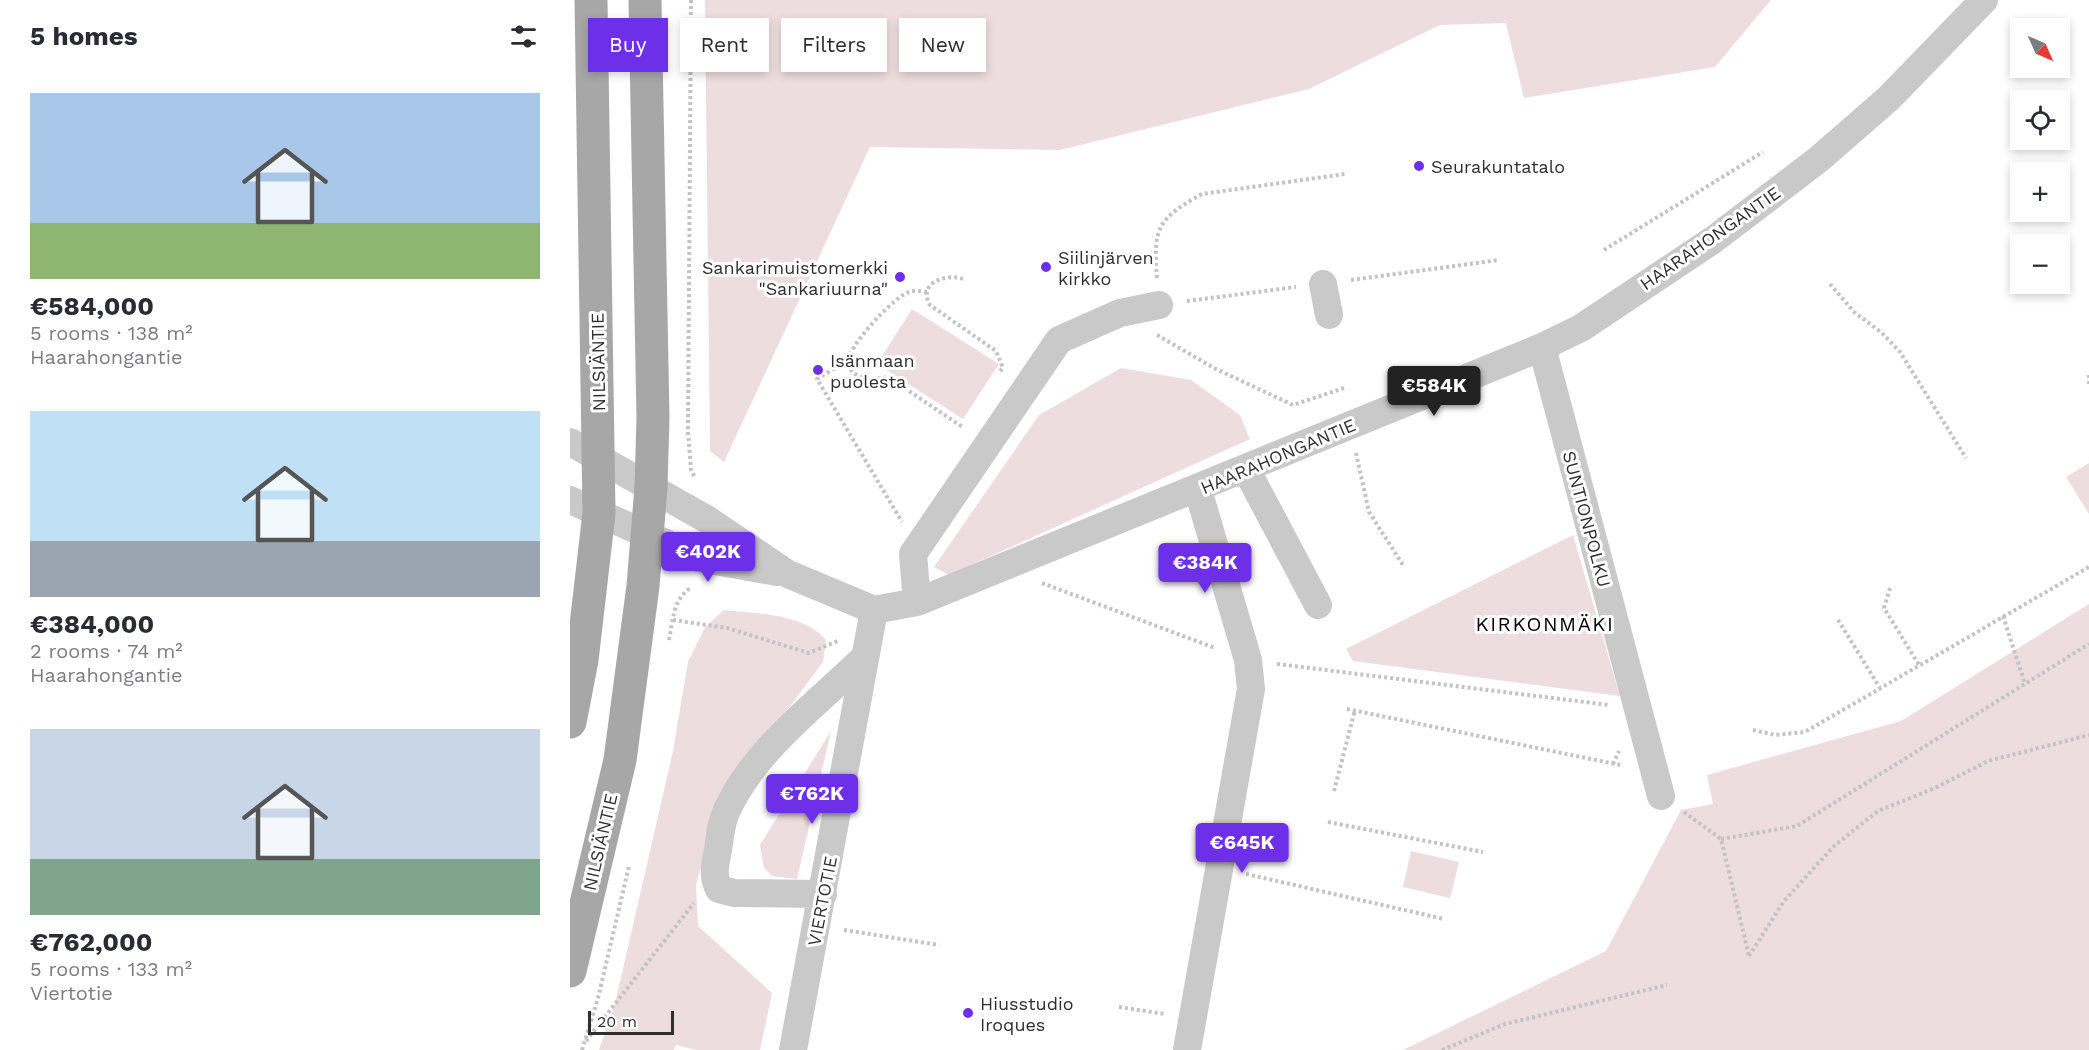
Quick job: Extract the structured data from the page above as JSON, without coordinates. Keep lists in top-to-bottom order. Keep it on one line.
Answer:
{"streets":{"main road":["NILSIÄNTIE"],"street":["HAARAHONGANTIE","SUNTIONPOLKU","VIERTOTIE"]},"crossings":[["HAARAHONGANTIE","SUNTIONPOLKU"],["HAARAHONGANTIE","VIERTOTIE"]],"districts":["KIRKONMÄKI"],"places":["Seurakuntatalo","Siilinjärven kirkko","Sankarimuistomerkki \"Sankariuurna\"","Isänmaan puolesta","Hiusstudio Iroques"],"scale_bar":"20 m","north":"bottom right","page":{"heading":"5 homes","map_buttons":["+","−"],"chip":["Buy","Rent","Filters","New"],"list":[{"name":"€584,000","note":"5 rooms · 138 m² · Haarahongantie"},{"name":"€384,000","note":"2 rooms · 74 m² · Haarahongantie"},{"name":"€762,000","note":"5 rooms · 133 m² · Viertotie"}],"price":["€584K","€402K","€384K","€762K","€645K"],"scale":"20 m"}}
